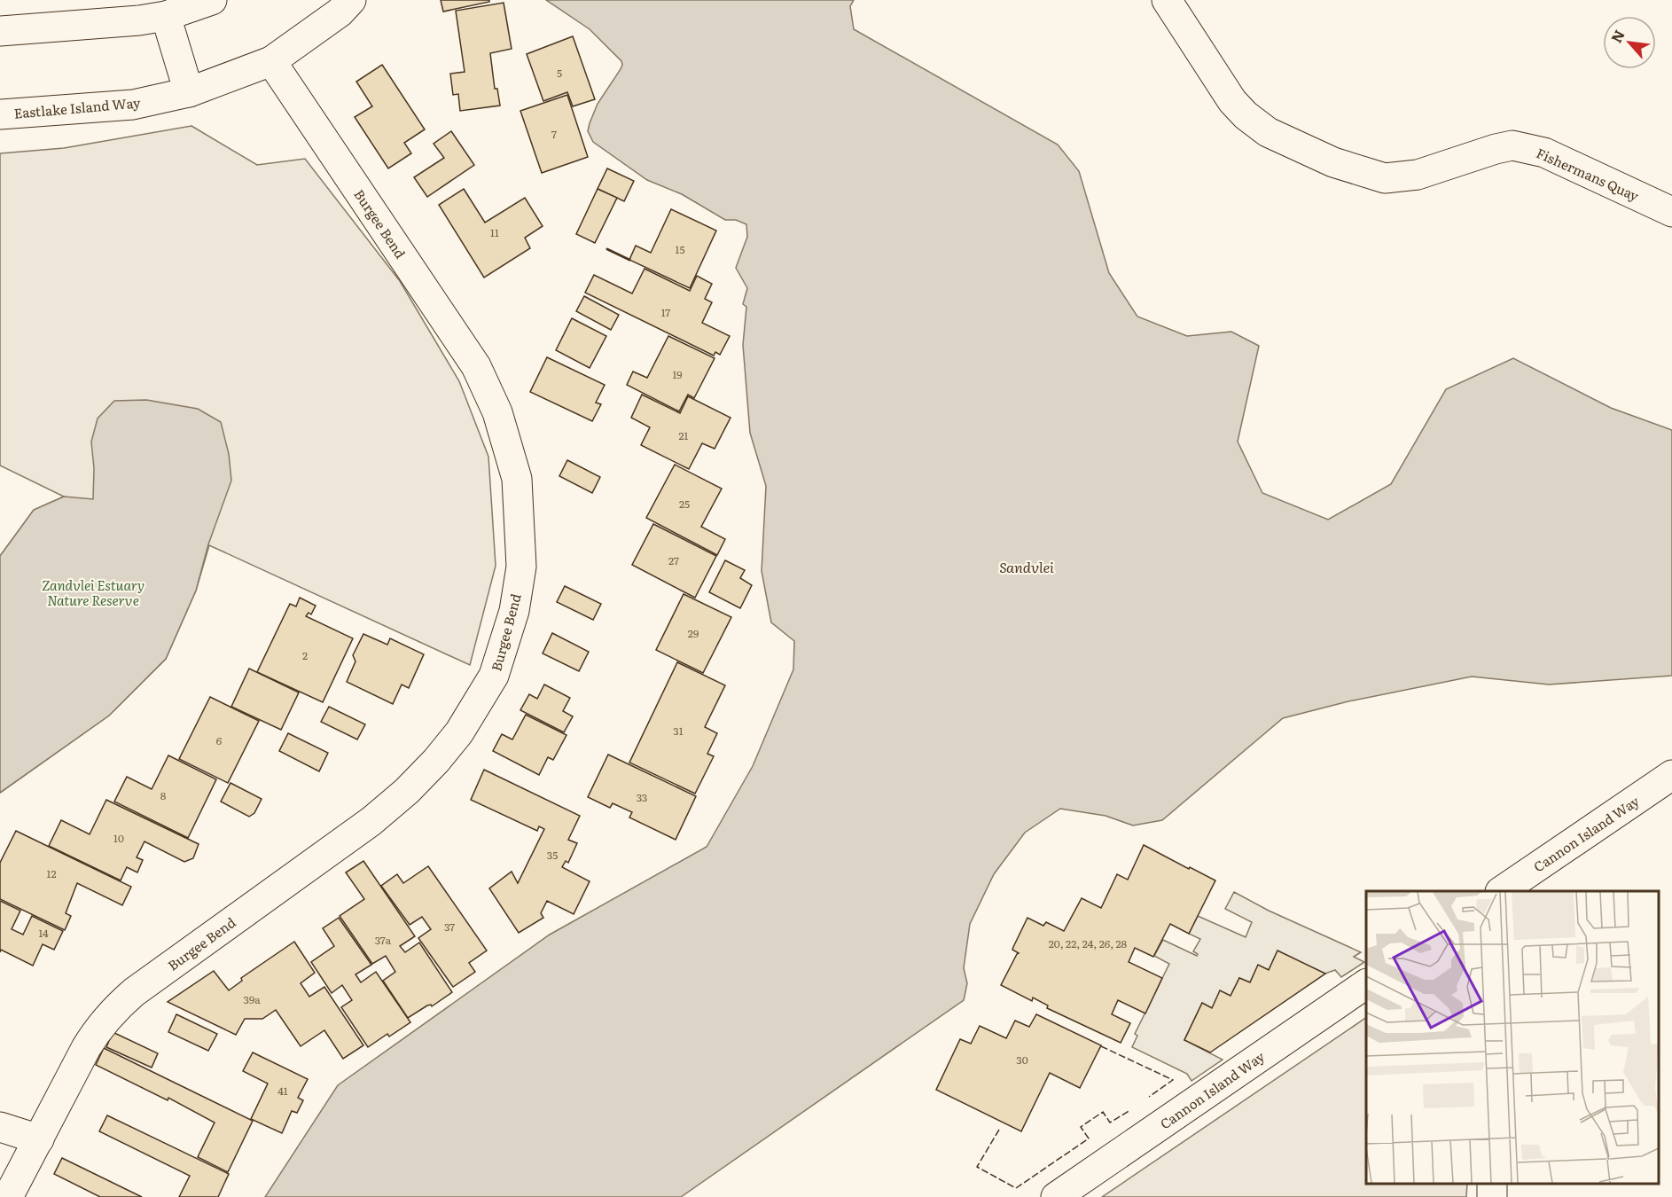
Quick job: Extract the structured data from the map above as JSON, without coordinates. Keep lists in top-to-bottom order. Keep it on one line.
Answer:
{"streets":{"street":["Eastlake Island Way","Fishermans Quay","Burgee Bend","Cannon Island Way"]},"crossings":[["Eastlake Island Way","Burgee Bend"]],"water":["Sandvlei"],"parks":["Zandvlei Estuary Nature Reserve"],"house_numbers":["5","7","11","15","17","19","21","25","27","29","2","31","6","8","33","10","35","12","37","14","37a","20, 22, 24, 26, 28","39a","30","41"],"north":"top left"}
